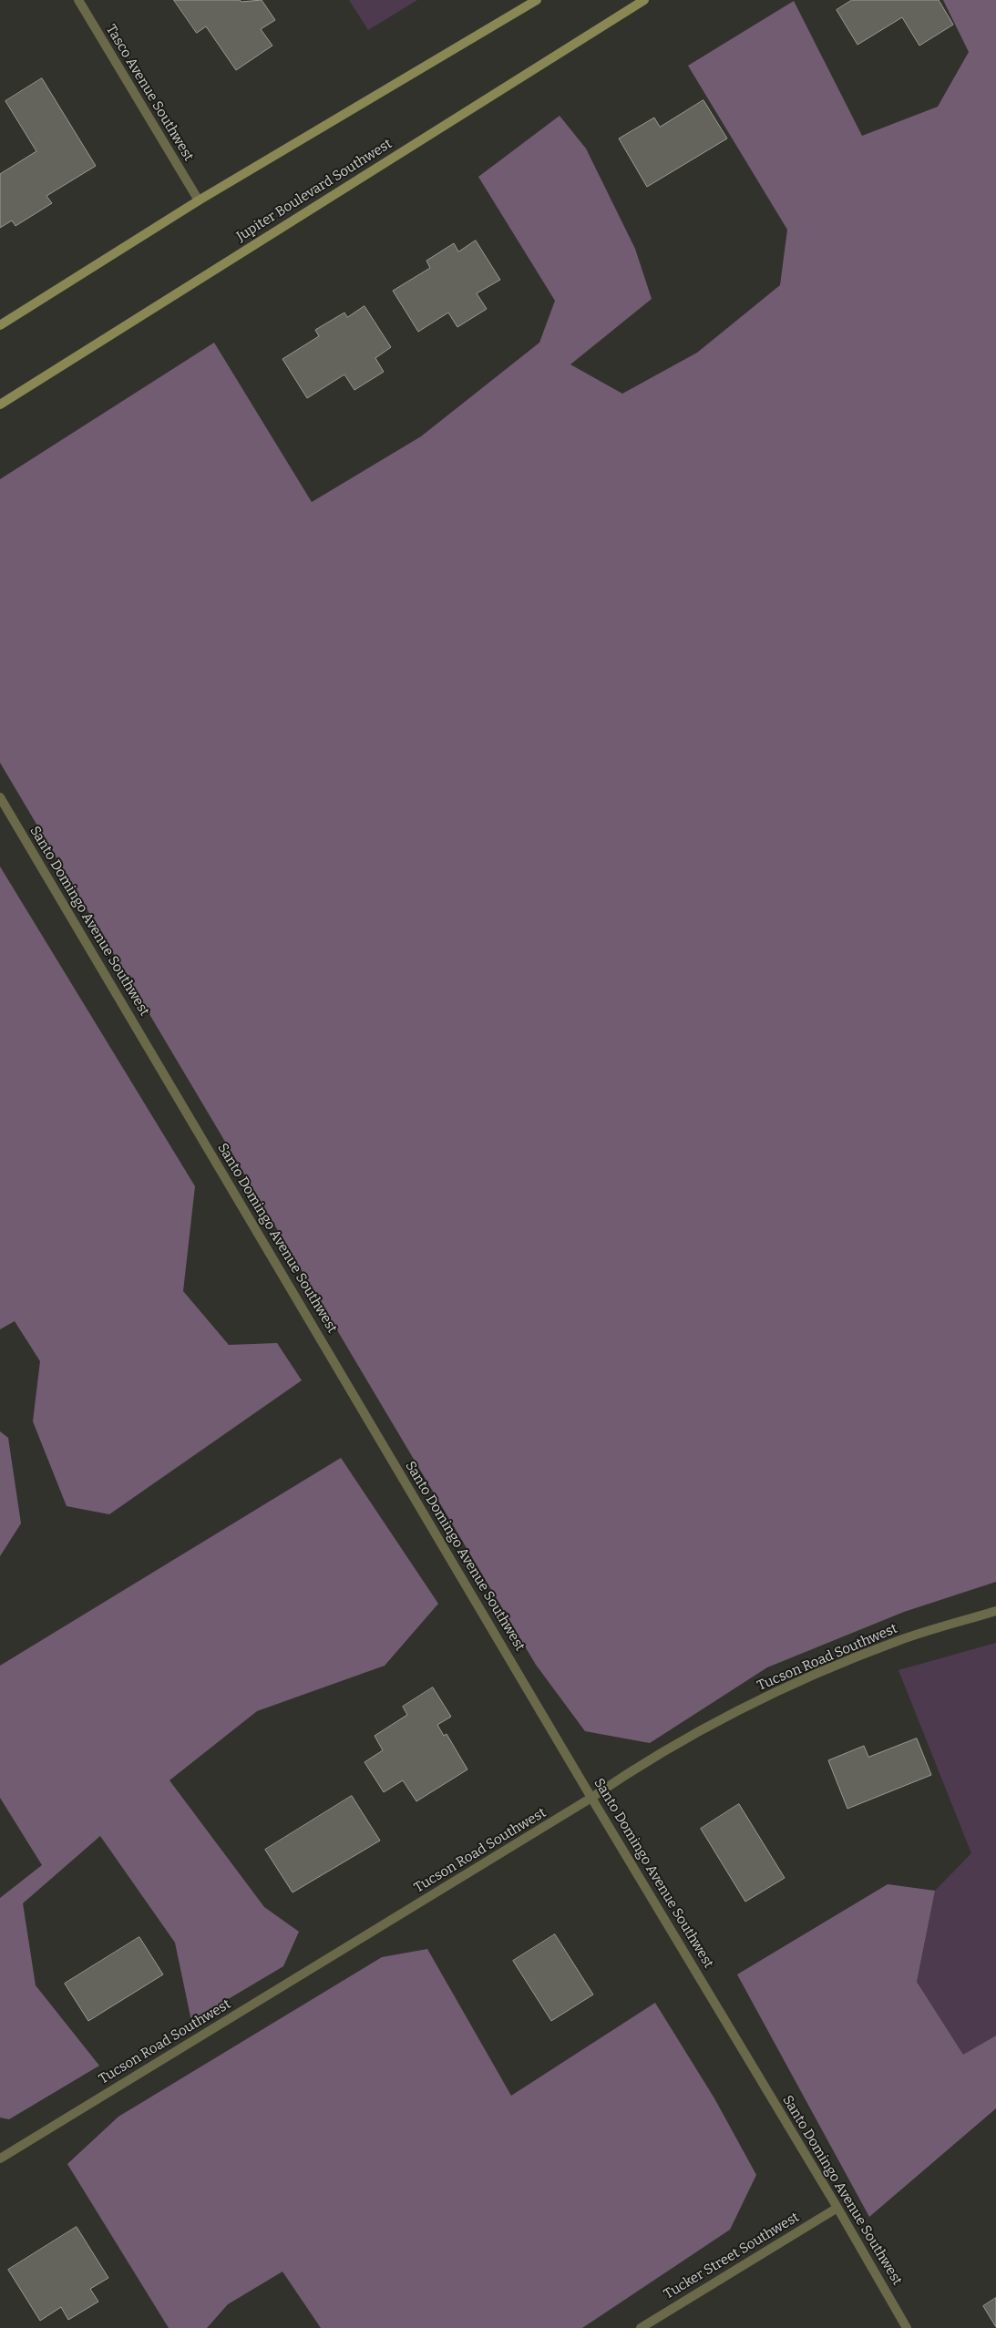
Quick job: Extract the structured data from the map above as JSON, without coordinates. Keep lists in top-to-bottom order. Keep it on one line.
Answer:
{"streets":{"street":["Tasco Avenue Southwest","Jupiter Boulevard Southwest","Santo Domingo Avenue Southwest","Tucson Road Southwest","Tucker Street Southwest"]},"crossings":[["Santo Domingo Avenue Southwest","Tucson Road Southwest"],["Santo Domingo Avenue Southwest","Tucker Street Southwest"]]}
